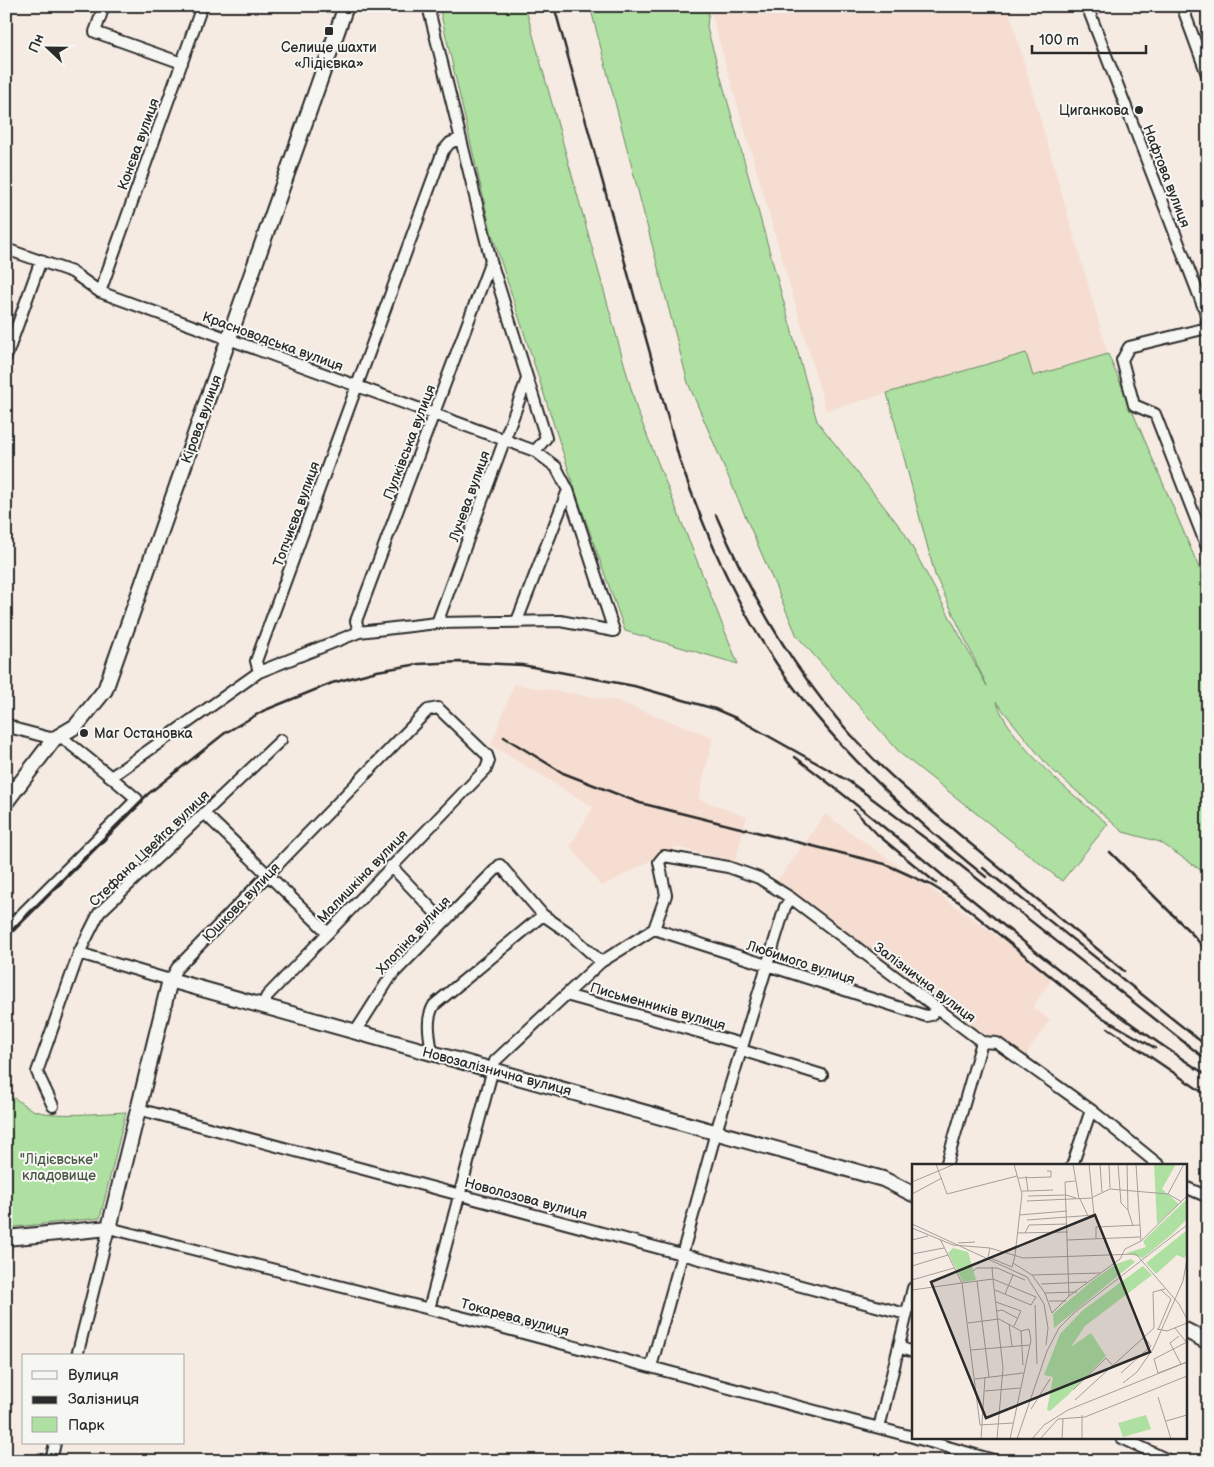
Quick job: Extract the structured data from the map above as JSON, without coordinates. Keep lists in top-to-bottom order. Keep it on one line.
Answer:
{"streets":{"main road":["Кірова вулиця","Юшкова вулиця","Новозалізнична вулиця"],"street":["Конєва вулиця","Нафтова вулиця","Красноводська вулиця","Пулківська вулиця","Лучева вулиця","Топчиєва вулиця","Стефана Цвейга вулиця","Малишкіна вулиця","Хлопіна вулиця","Любимого вулиця","Залізнична вулиця","Письменників вулиця","Новолозова вулиця","Токарева вулиця"]},"crossings":[["Конєва вулиця","Красноводська вулиця"],["Красноводська вулиця","Кірова вулиця"],["Красноводська вулиця","Пулківська вулиця"],["Красноводська вулиця","Лучева вулиця"],["Красноводська вулиця","Топчиєва вулиця"],["Стефана Цвейга вулиця","Новозалізнична вулиця"],["Малишкіна вулиця","Юшкова вулиця"],["Малишкіна вулиця","Новозалізнична вулиця"],["Юшкова вулиця","Новозалізнична вулиця"],["Юшкова вулиця","Новолозова вулиця"],["Юшкова вулиця","Токарева вулиця"],["Хлопіна вулиця","Новозалізнична вулиця"],["Любимого вулиця","Залізнична вулиця"]],"parks":["\"Лідієвське\" кладовище"],"places":{"transit":["Селище шахти «Лідієвка»"],"other":["Циганкова","Маг Остановка"]},"legend":["Вулиця","Залізниця","Парк"],"scale_bar":"100 m","north":"left"}
